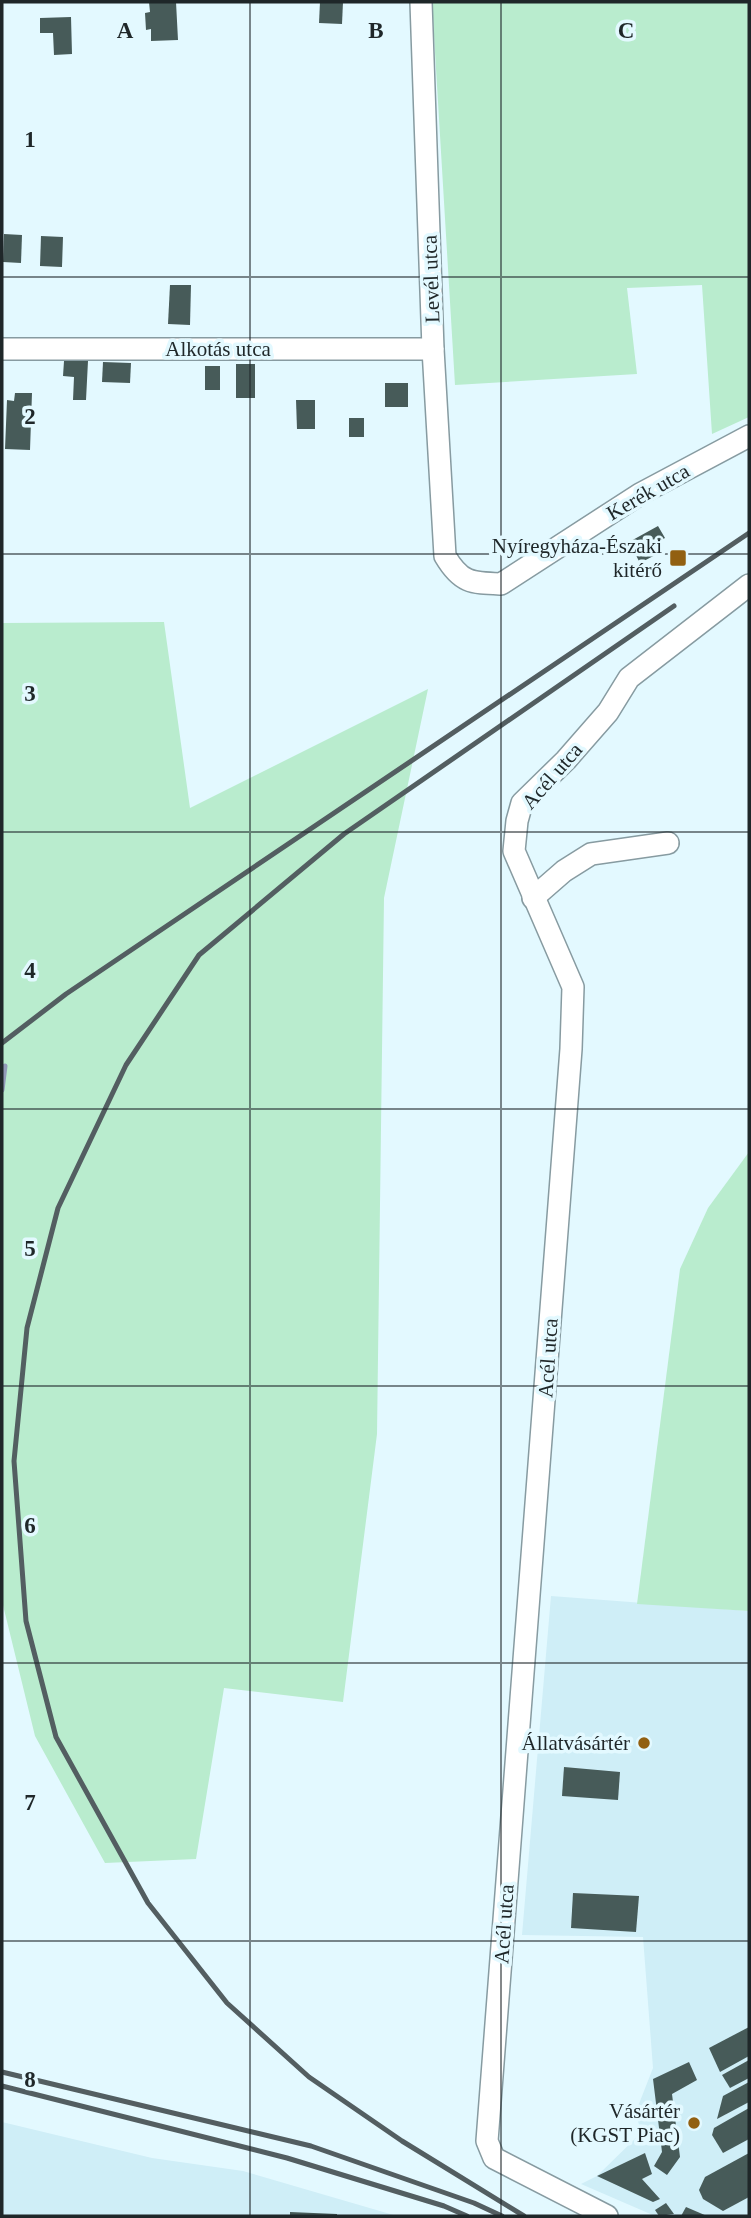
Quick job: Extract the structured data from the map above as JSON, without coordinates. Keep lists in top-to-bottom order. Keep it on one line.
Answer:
{"streets":{"street":["Levél utca","Alkotás utca","Kerék utca","Acél utca"]},"crossings":[["Levél utca","Alkotás utca"],["Levél utca","Kerék utca"]],"places":{"transit":["Nyíregyháza-Északi kitérő"],"other":["Állatvásártér","Vásártér (KGST Piac)"]},"grid":{"columns":["A","B","C"],"rows":["1","2","3","4","5","6","7","8"]}}
